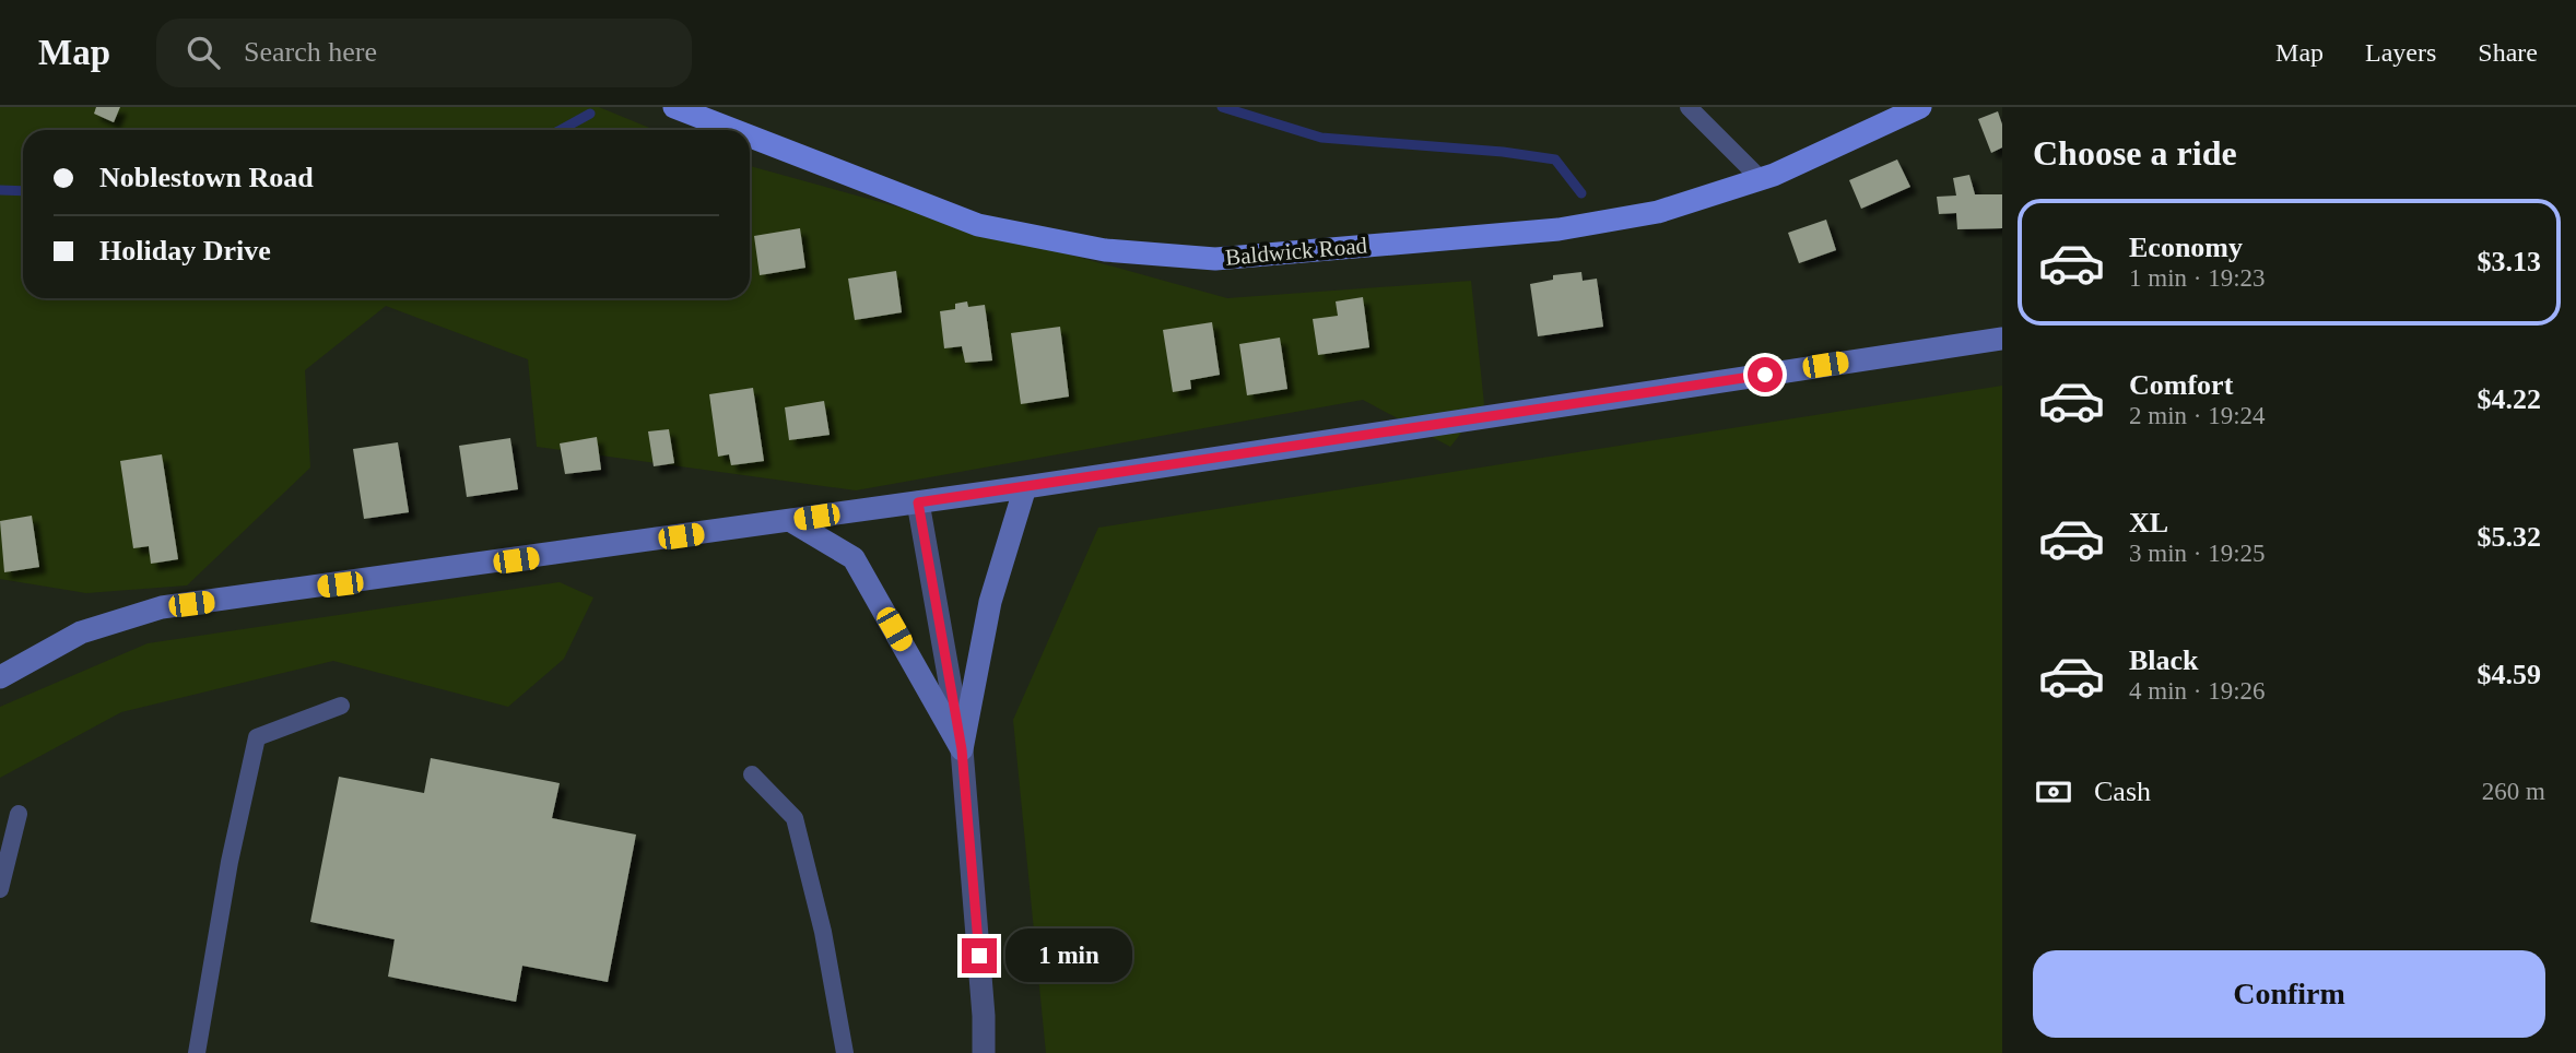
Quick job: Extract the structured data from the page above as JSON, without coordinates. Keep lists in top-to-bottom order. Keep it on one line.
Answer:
{"streets":{"main road":["Baldwick Road"]},"page":{"header":"Map","search":"Search here","nav":["Map","Layers","Share"],"heading":"Choose a ride","banner":["Noblestown Road","Holiday Drive"],"list":[{"name":"Economy","note":"1 min · 19:23","value":"$3.13"},{"name":"Comfort","note":"2 min · 19:24","value":"$4.22"},{"name":"XL","note":"3 min · 19:25","value":"$5.32"},{"name":"Black","note":"4 min · 19:26","value":"$4.59"}],"pay":["Cash","260 m"],"bubble":"1 min","buttons":"Confirm"}}
